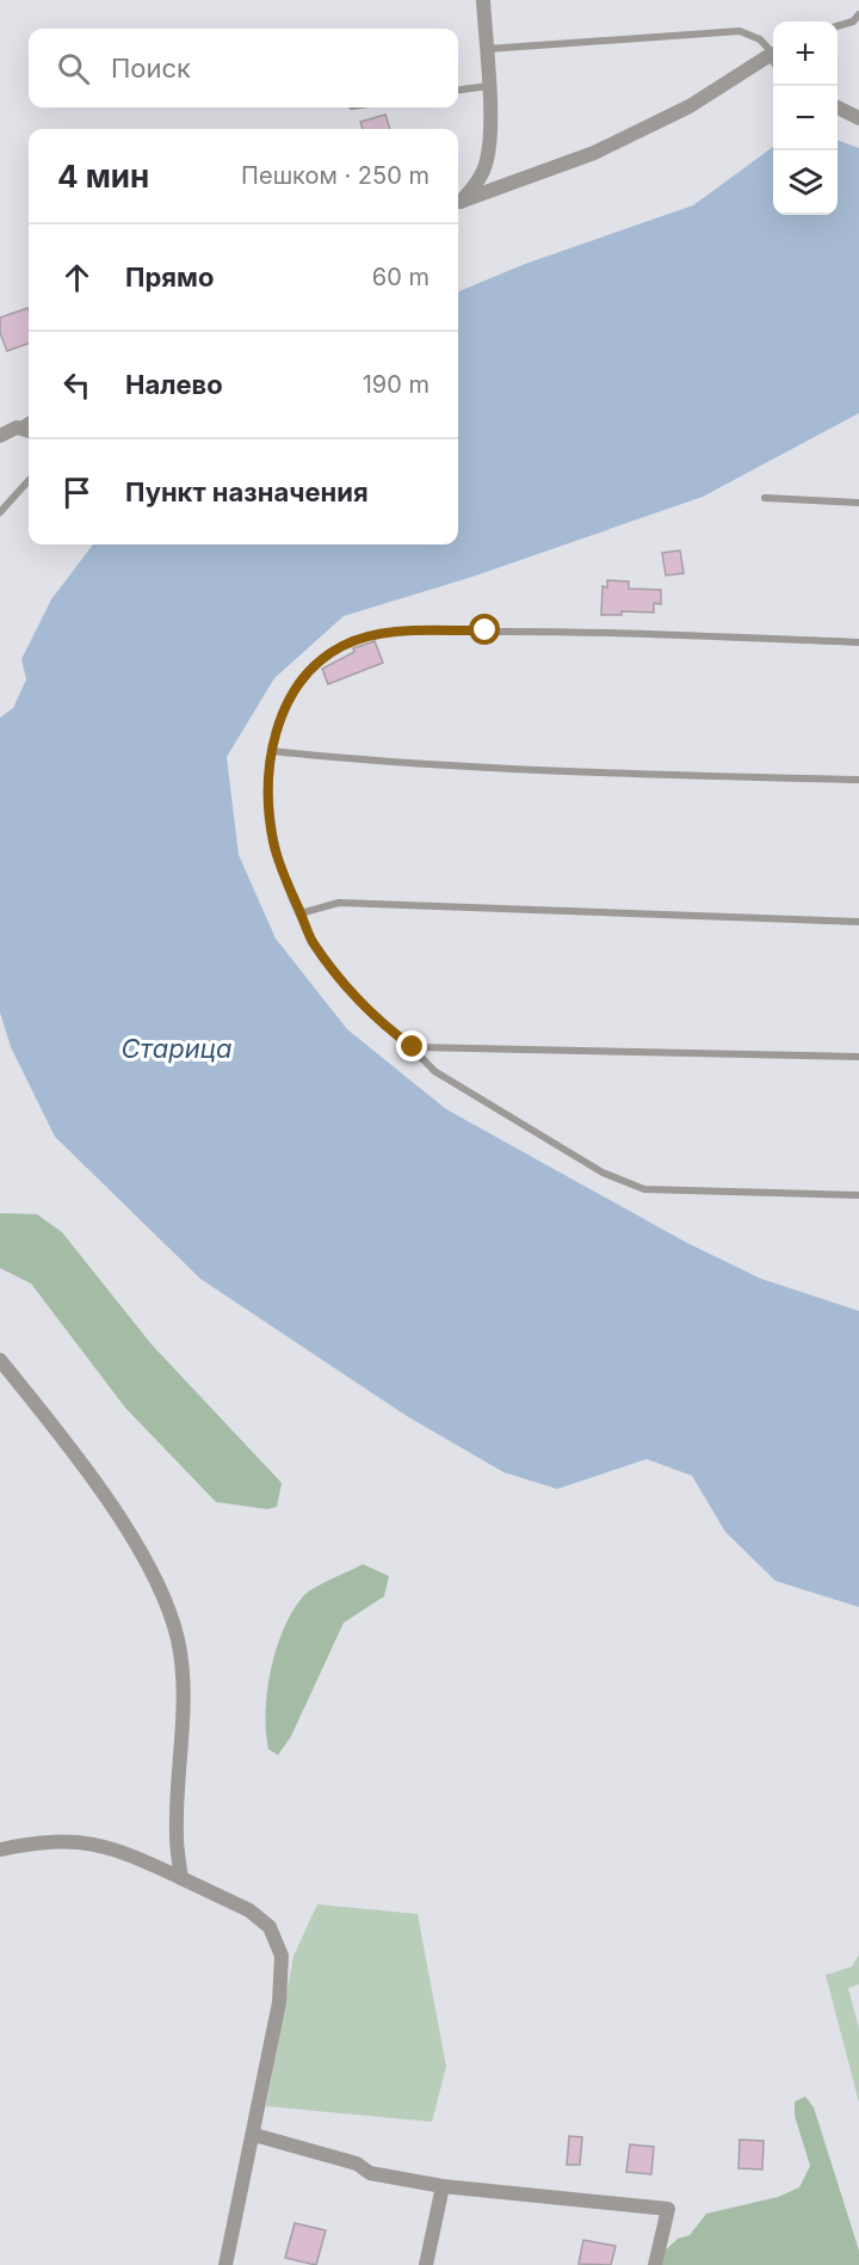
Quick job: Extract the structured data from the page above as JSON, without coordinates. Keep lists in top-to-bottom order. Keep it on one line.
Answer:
{"water":["Старица"],"page":{"map_buttons":["+","−"],"search":"Поиск","heading":["4 мин","Пешком · 250 m"],"list":[["Прямо","60 m"],["Налево","190 m"],"Пункт назначения"]}}
